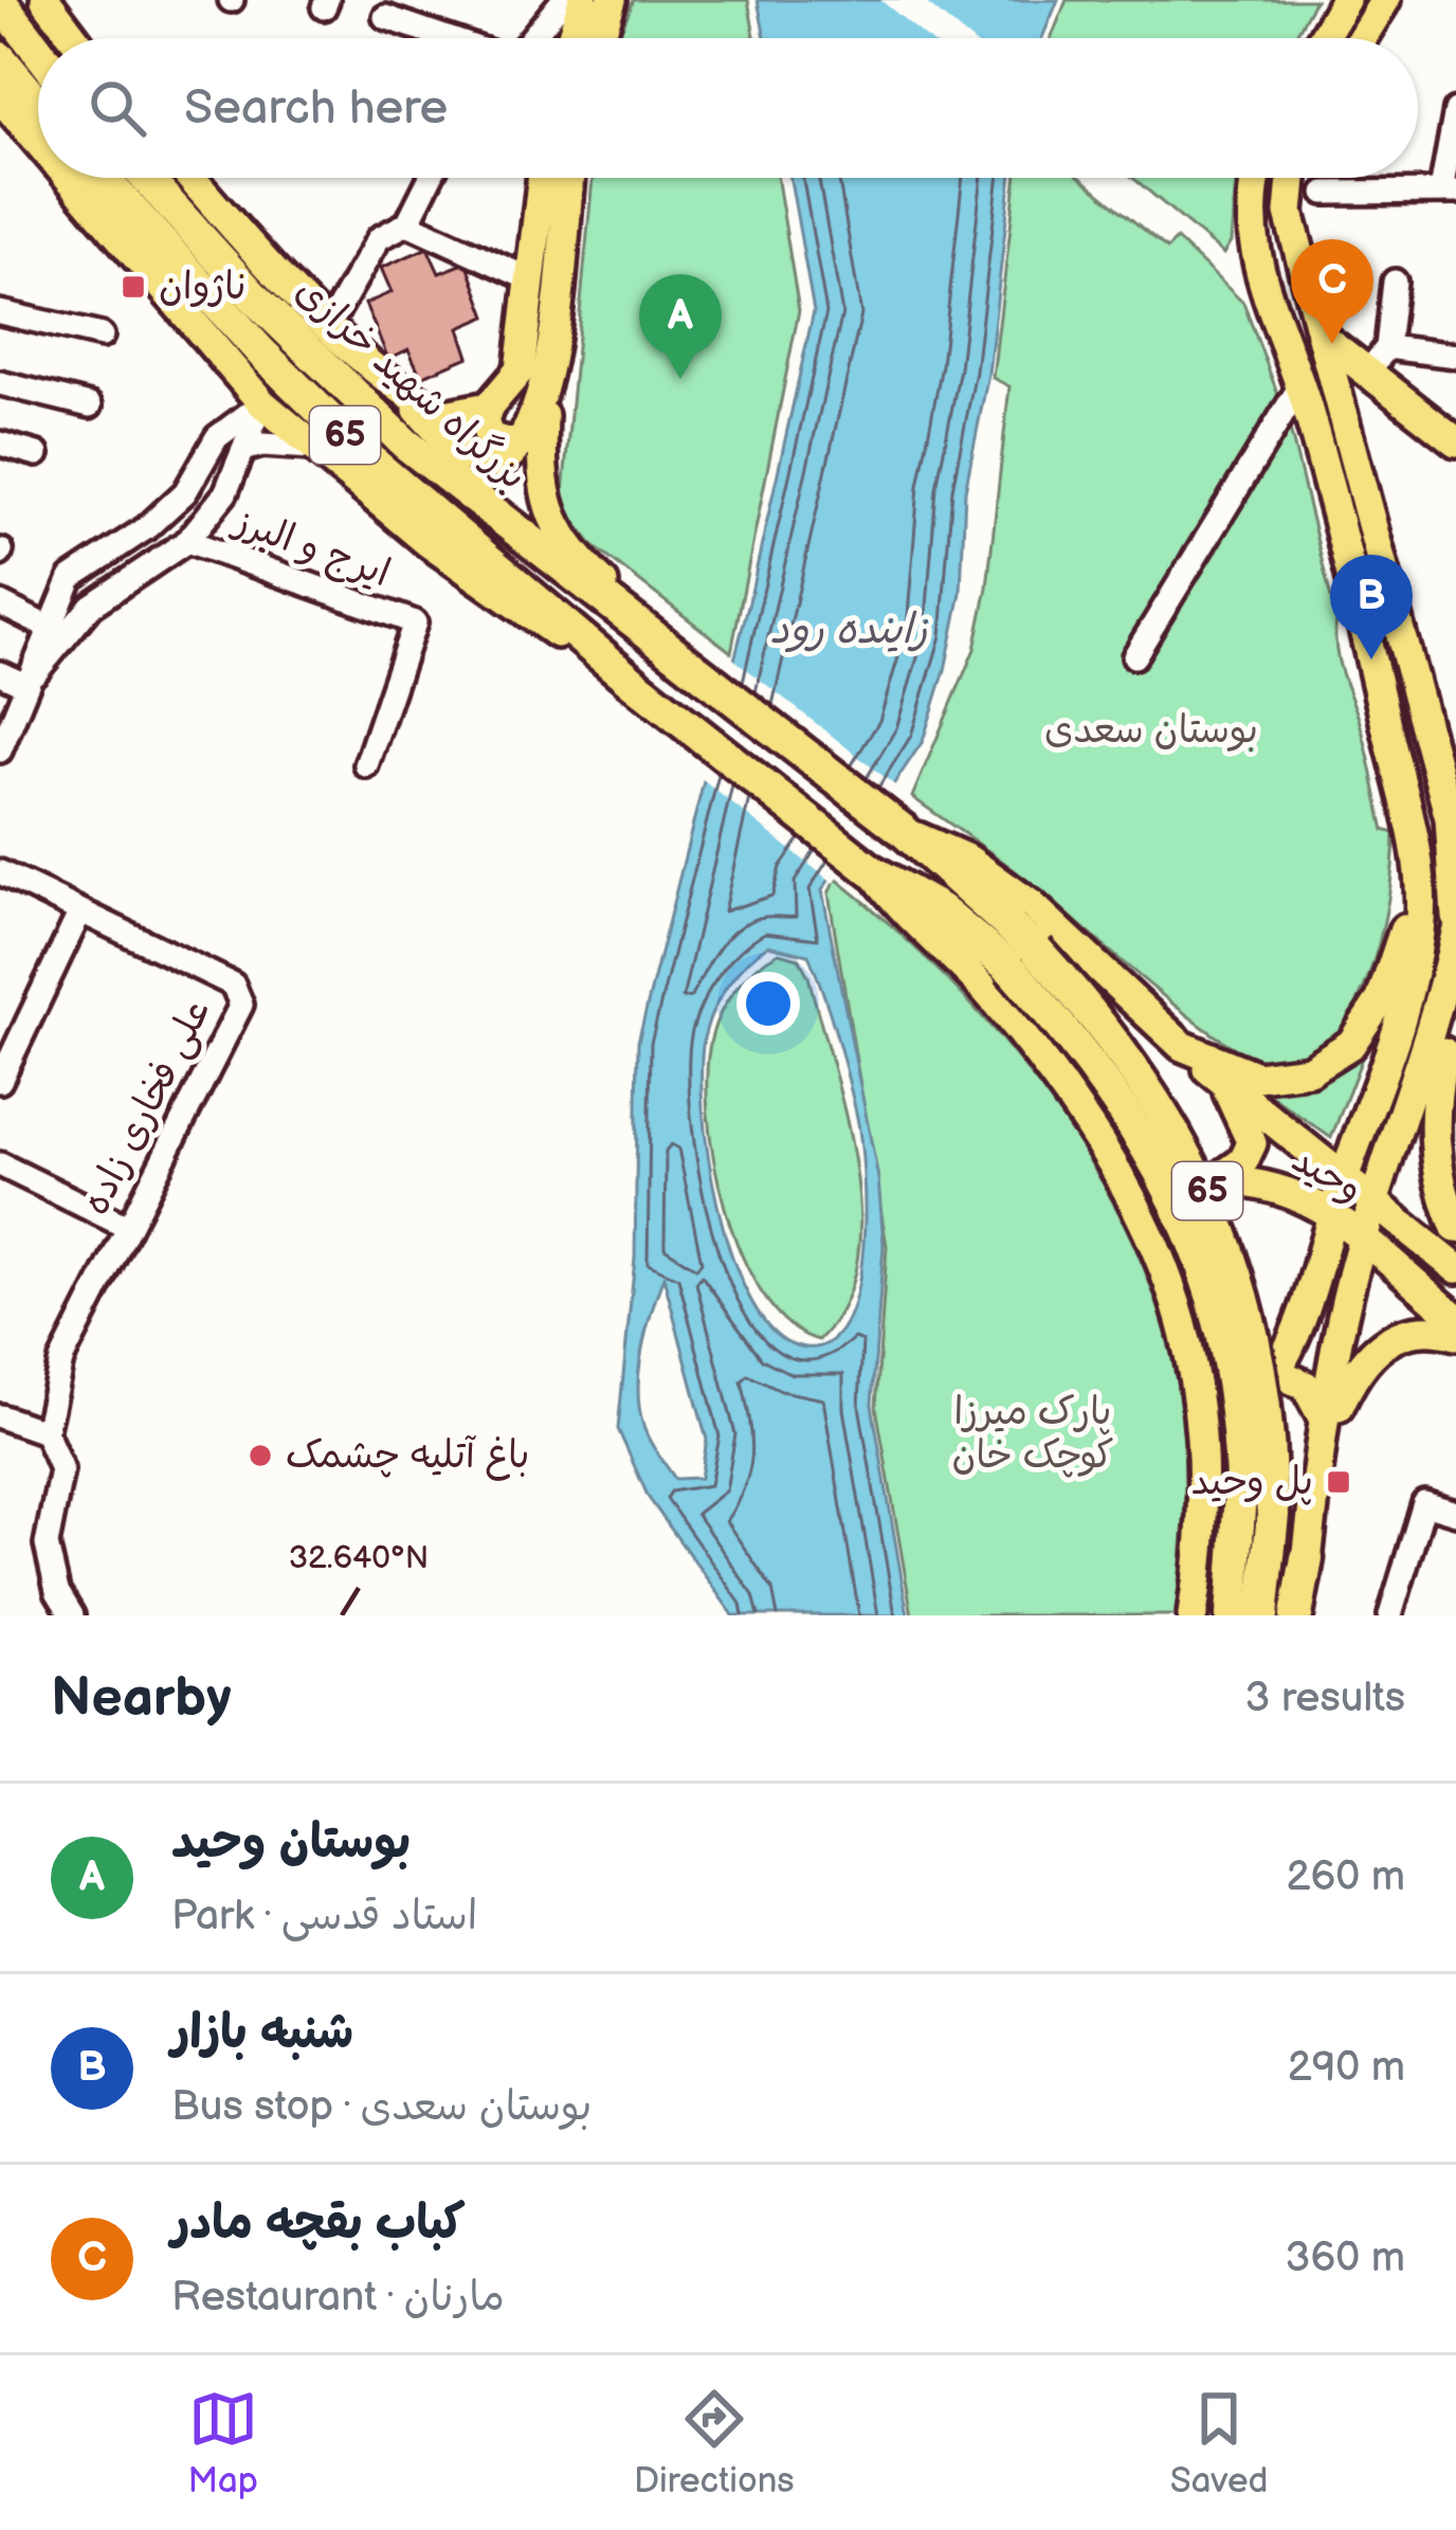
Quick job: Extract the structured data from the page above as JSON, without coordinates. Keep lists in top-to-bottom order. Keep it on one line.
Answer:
{"streets":{"highway":["بزرگراه شهید خرازی","65"],"main road":["وحید"],"street":["ایرج و البرز","علی فخاری زاده"]},"crossings":[["بزرگراه شهید خرازی","65"],["65","وحید"]],"water":["زاینده رود"],"parks":["بوستان سعدی","پارک میرزا کوچک خان"],"places":{"transit":["ناژوان","پل وحید"],"other":["باغ آتلیه چشمک"]},"page":{"search":"Search here","pins":["C","A","B"],"heading":["Nearby","3 results"],"list":[{"mark":"A","name":"بوستان وحید","note":"Park · استاد قدسی","value":"260 m"},{"mark":"B","name":"شنبه بازار","note":"Bus stop · بوستان سعدی","value":"290 m"},{"mark":"C","name":"کباب بقچه مادر","note":"Restaurant · مارنان","value":"360 m"}],"nav":["Map","Directions","Saved"]},"coordinates":["32.640°N"]}
